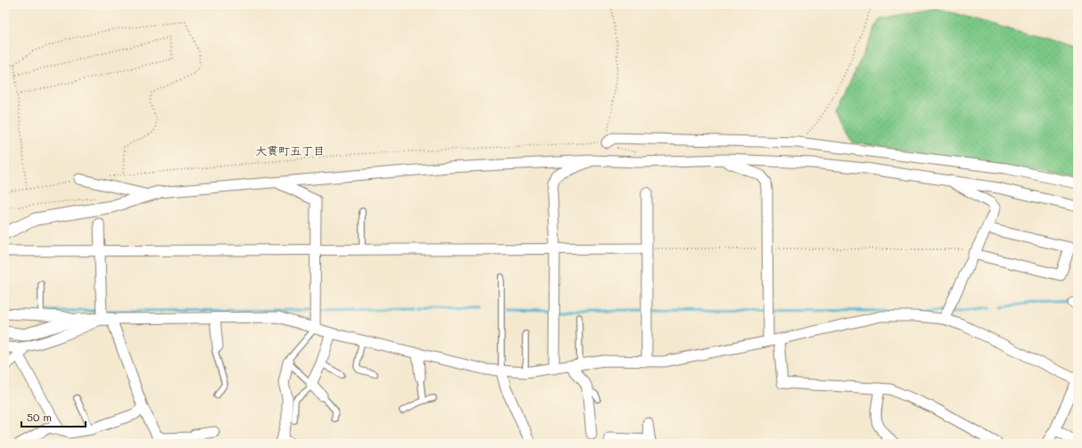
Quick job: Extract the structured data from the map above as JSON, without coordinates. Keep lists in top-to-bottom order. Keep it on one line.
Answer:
{"districts":["大貫町五丁目"],"scale_bar":"50 m"}
